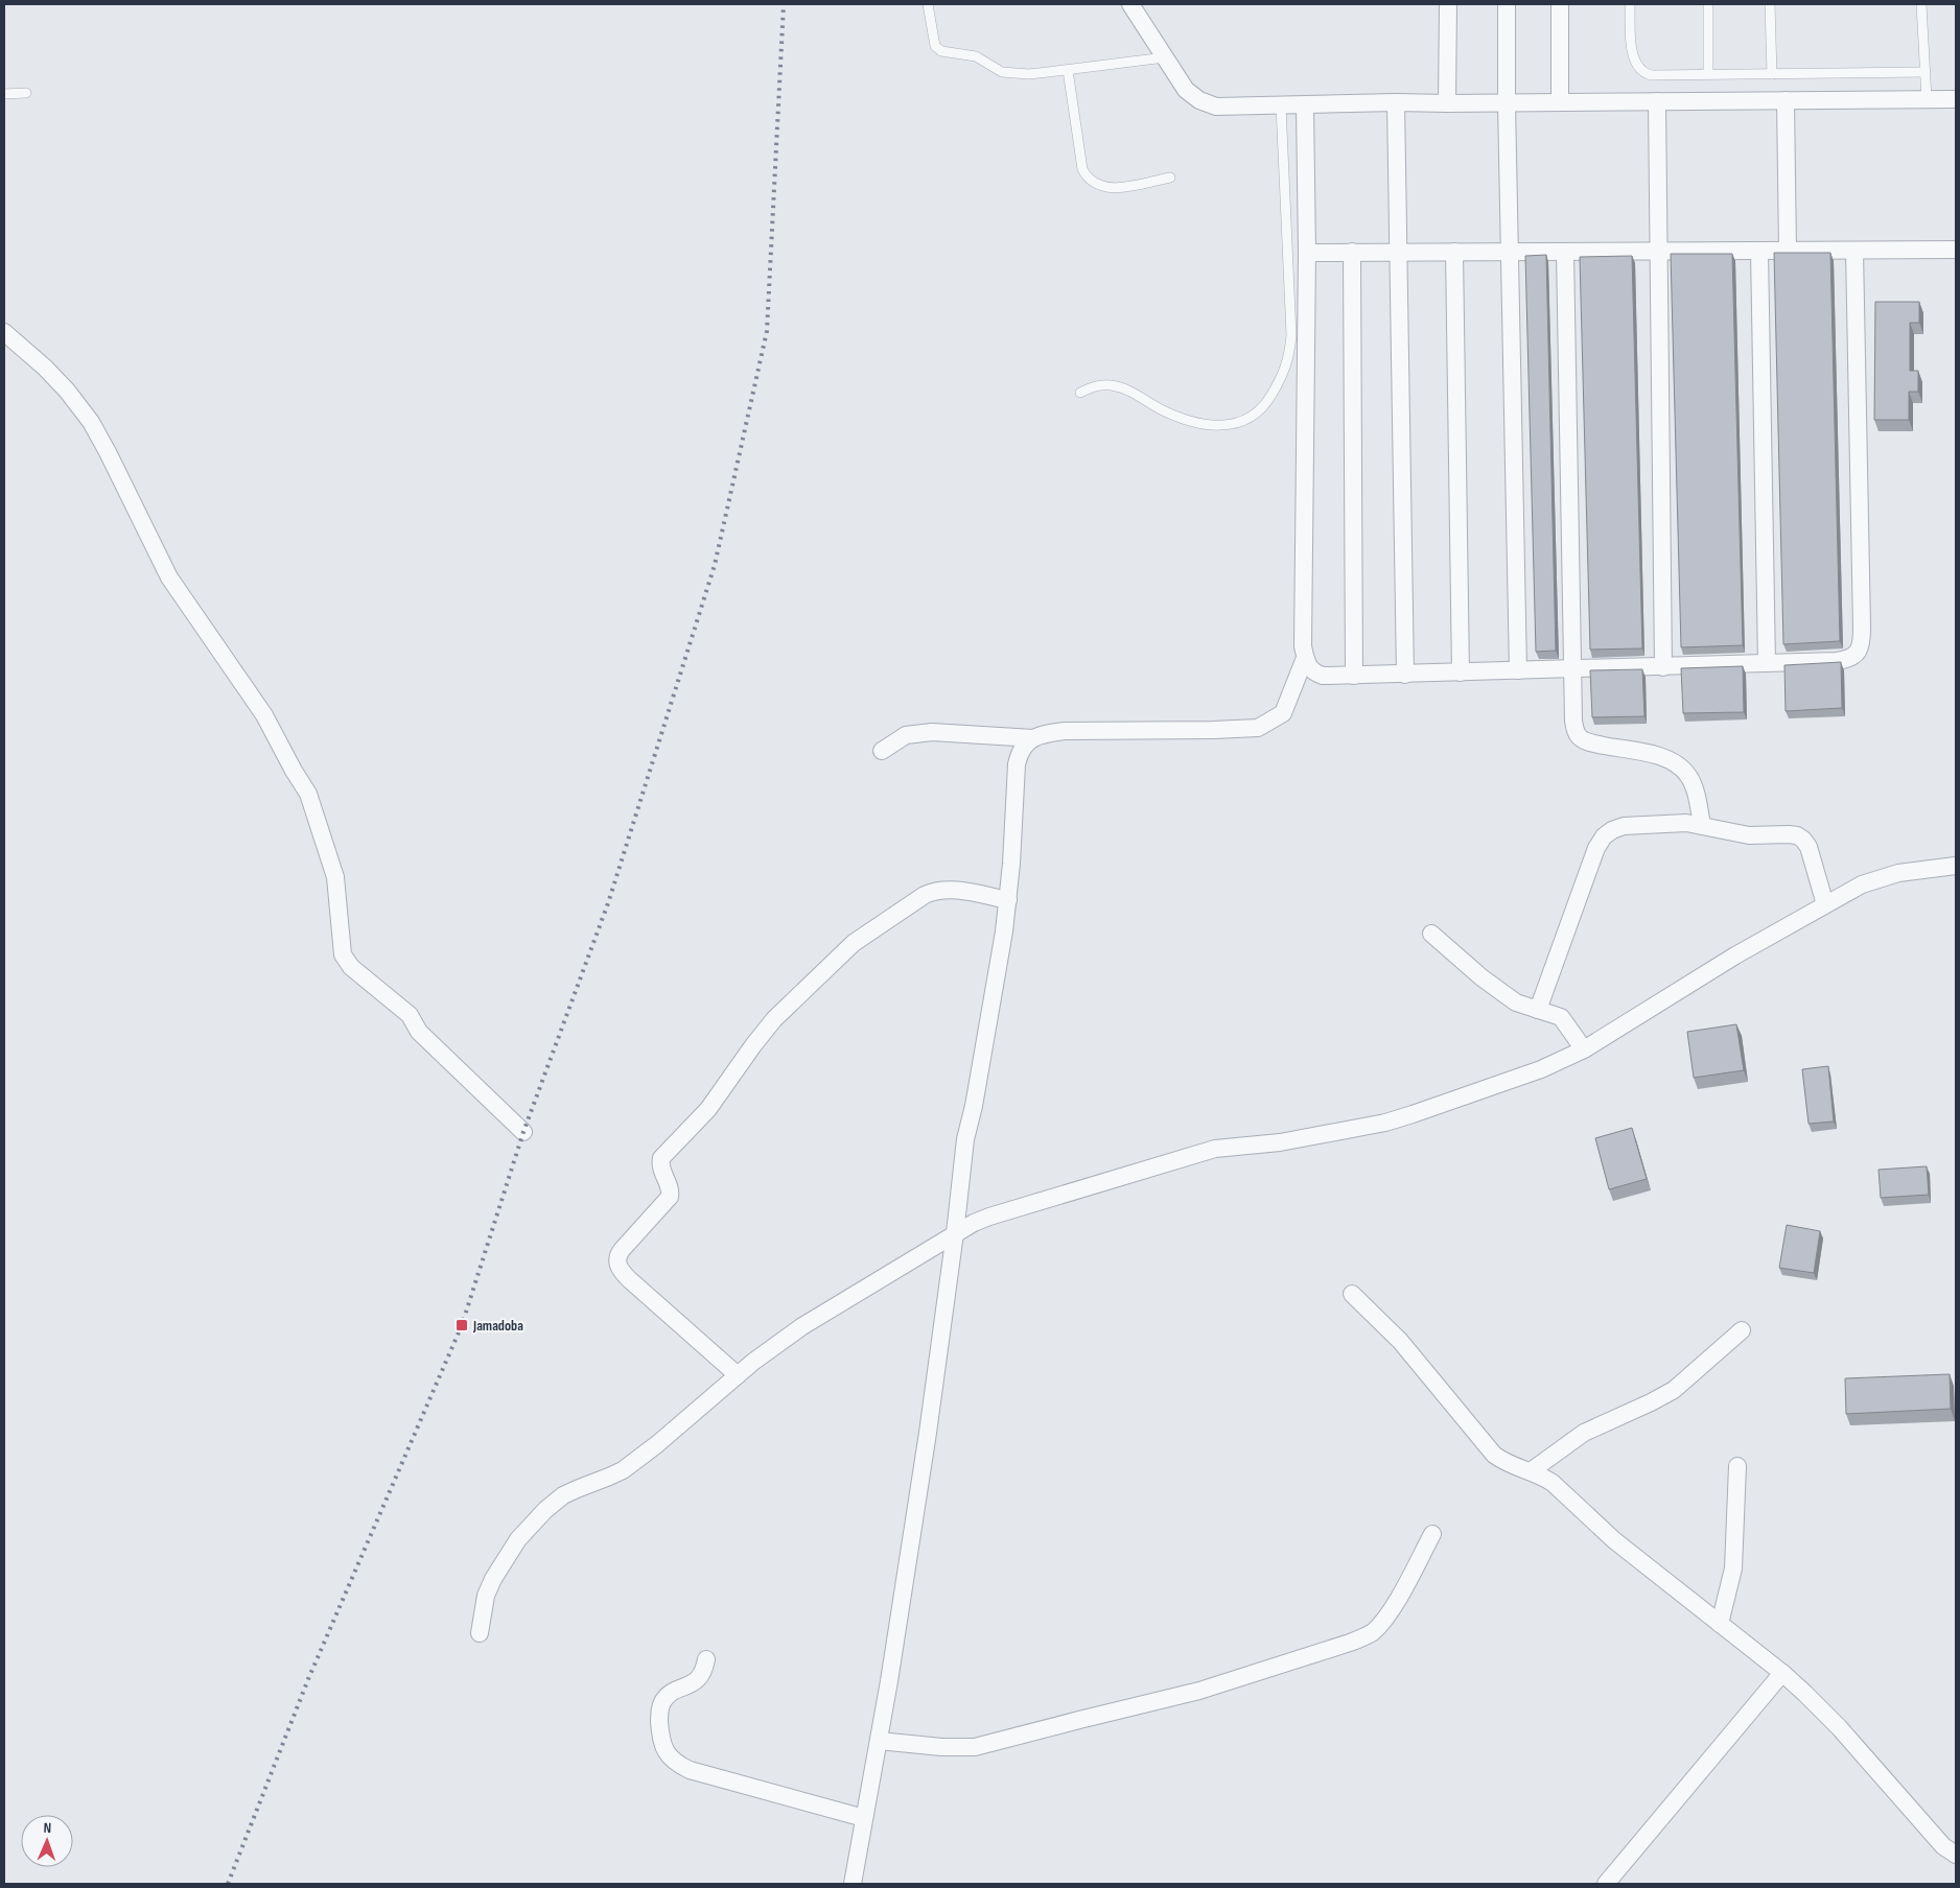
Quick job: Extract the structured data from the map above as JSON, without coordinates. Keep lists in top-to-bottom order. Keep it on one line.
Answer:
{"places":{"transit":["Jamadoba"]},"north":"top"}
